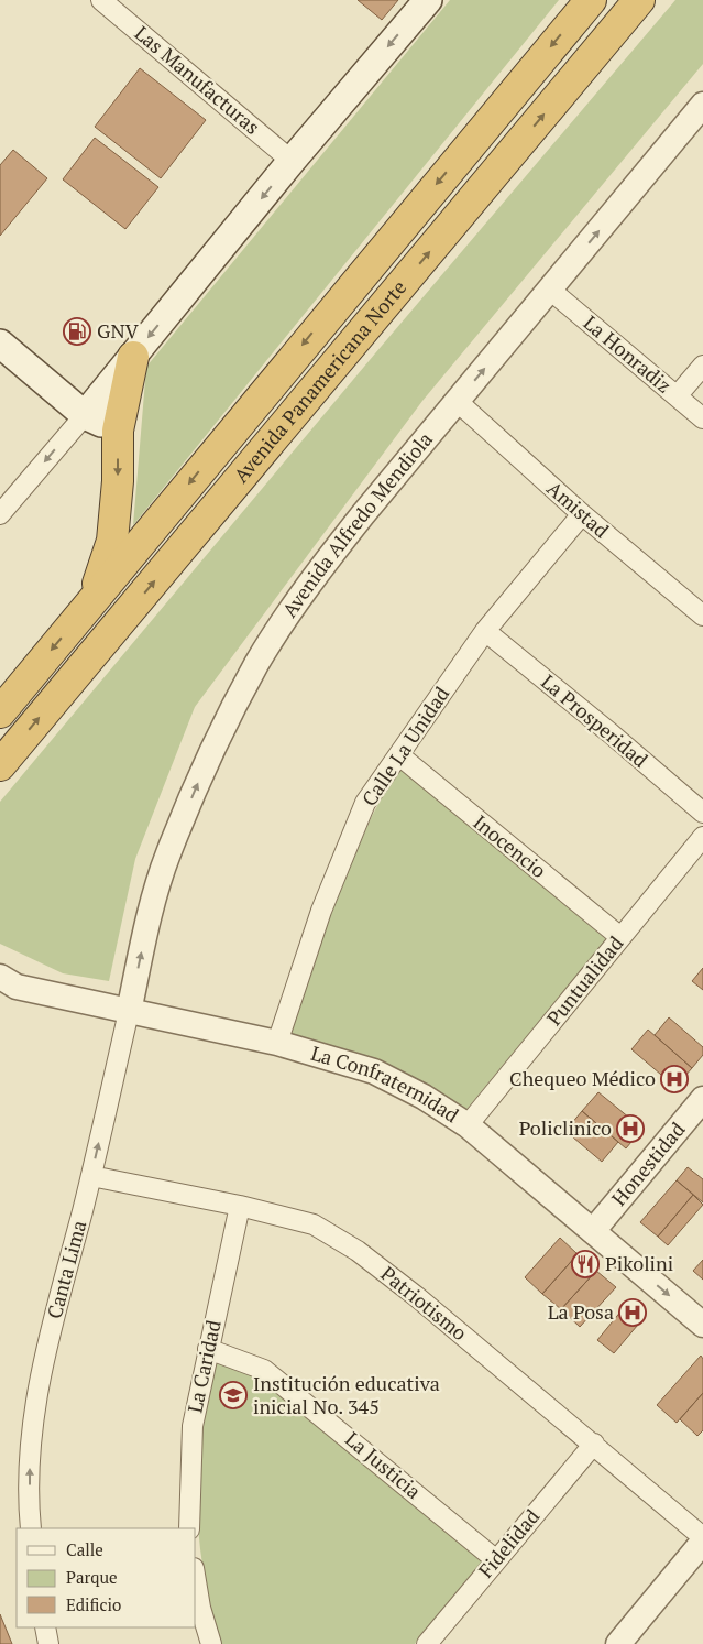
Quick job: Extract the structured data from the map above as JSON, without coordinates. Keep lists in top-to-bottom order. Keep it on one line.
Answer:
{"streets":{"highway":["Avenida Panamericana Norte"],"street":["Las Manufacturas","La Honradiz","Amistad","Avenida Alfredo Mendiola","La Prosperidad","Calle La Unidad","Inocencio","Puntualidad","La Confraternidad","Honestidad","Canta Lima","Patriotismo","La Caridad","La Justicia","Fidelidad"]},"crossings":[["La Honradiz","Avenida Alfredo Mendiola"],["Amistad","Avenida Alfredo Mendiola"],["Amistad","Calle La Unidad"],["Avenida Alfredo Mendiola","La Confraternidad"],["Avenida Alfredo Mendiola","Canta Lima"],["La Prosperidad","Calle La Unidad"],["Calle La Unidad","Inocencio"],["Calle La Unidad","La Confraternidad"],["Inocencio","Puntualidad"],["Puntualidad","La Confraternidad"],["La Confraternidad","Honestidad"],["La Confraternidad","Canta Lima"],["Canta Lima","Patriotismo"],["Patriotismo","La Caridad"],["Patriotismo","Fidelidad"],["La Caridad","La Justicia"],["La Justicia","Fidelidad"]],"one_way":["Avenida Alfredo Mendiola","Canta Lima"],"places":{"fuel station":["GNV"],"hospital":["Chequeo Médico","Policlinico","La Posa"],"restaurant":["Pikolini"],"school or university":["Institución educativa inicial No. 345"]},"legend":["Calle","Parque","Edificio"]}
